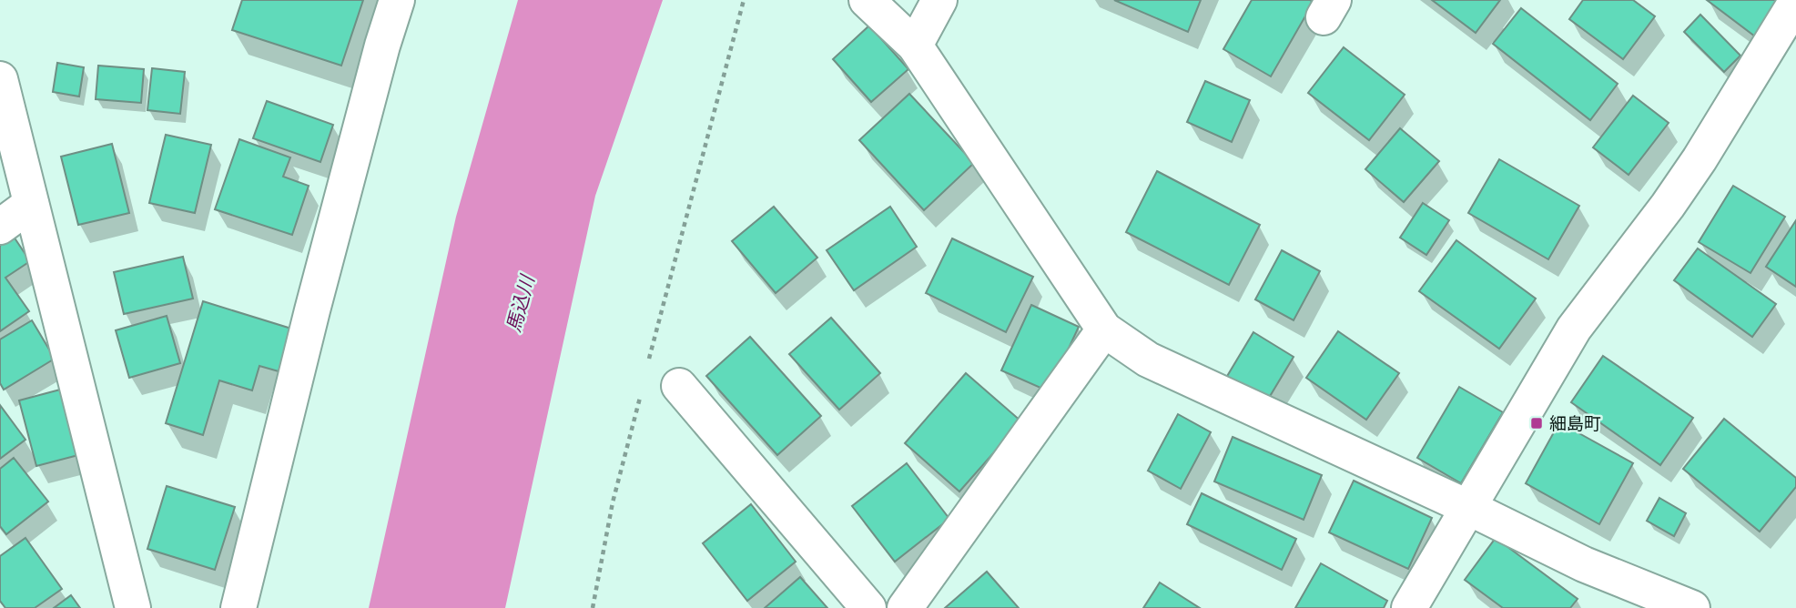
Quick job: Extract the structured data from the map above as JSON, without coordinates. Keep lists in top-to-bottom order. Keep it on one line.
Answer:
{"water":["馬込川"],"places":{"transit":["細島町"]}}
